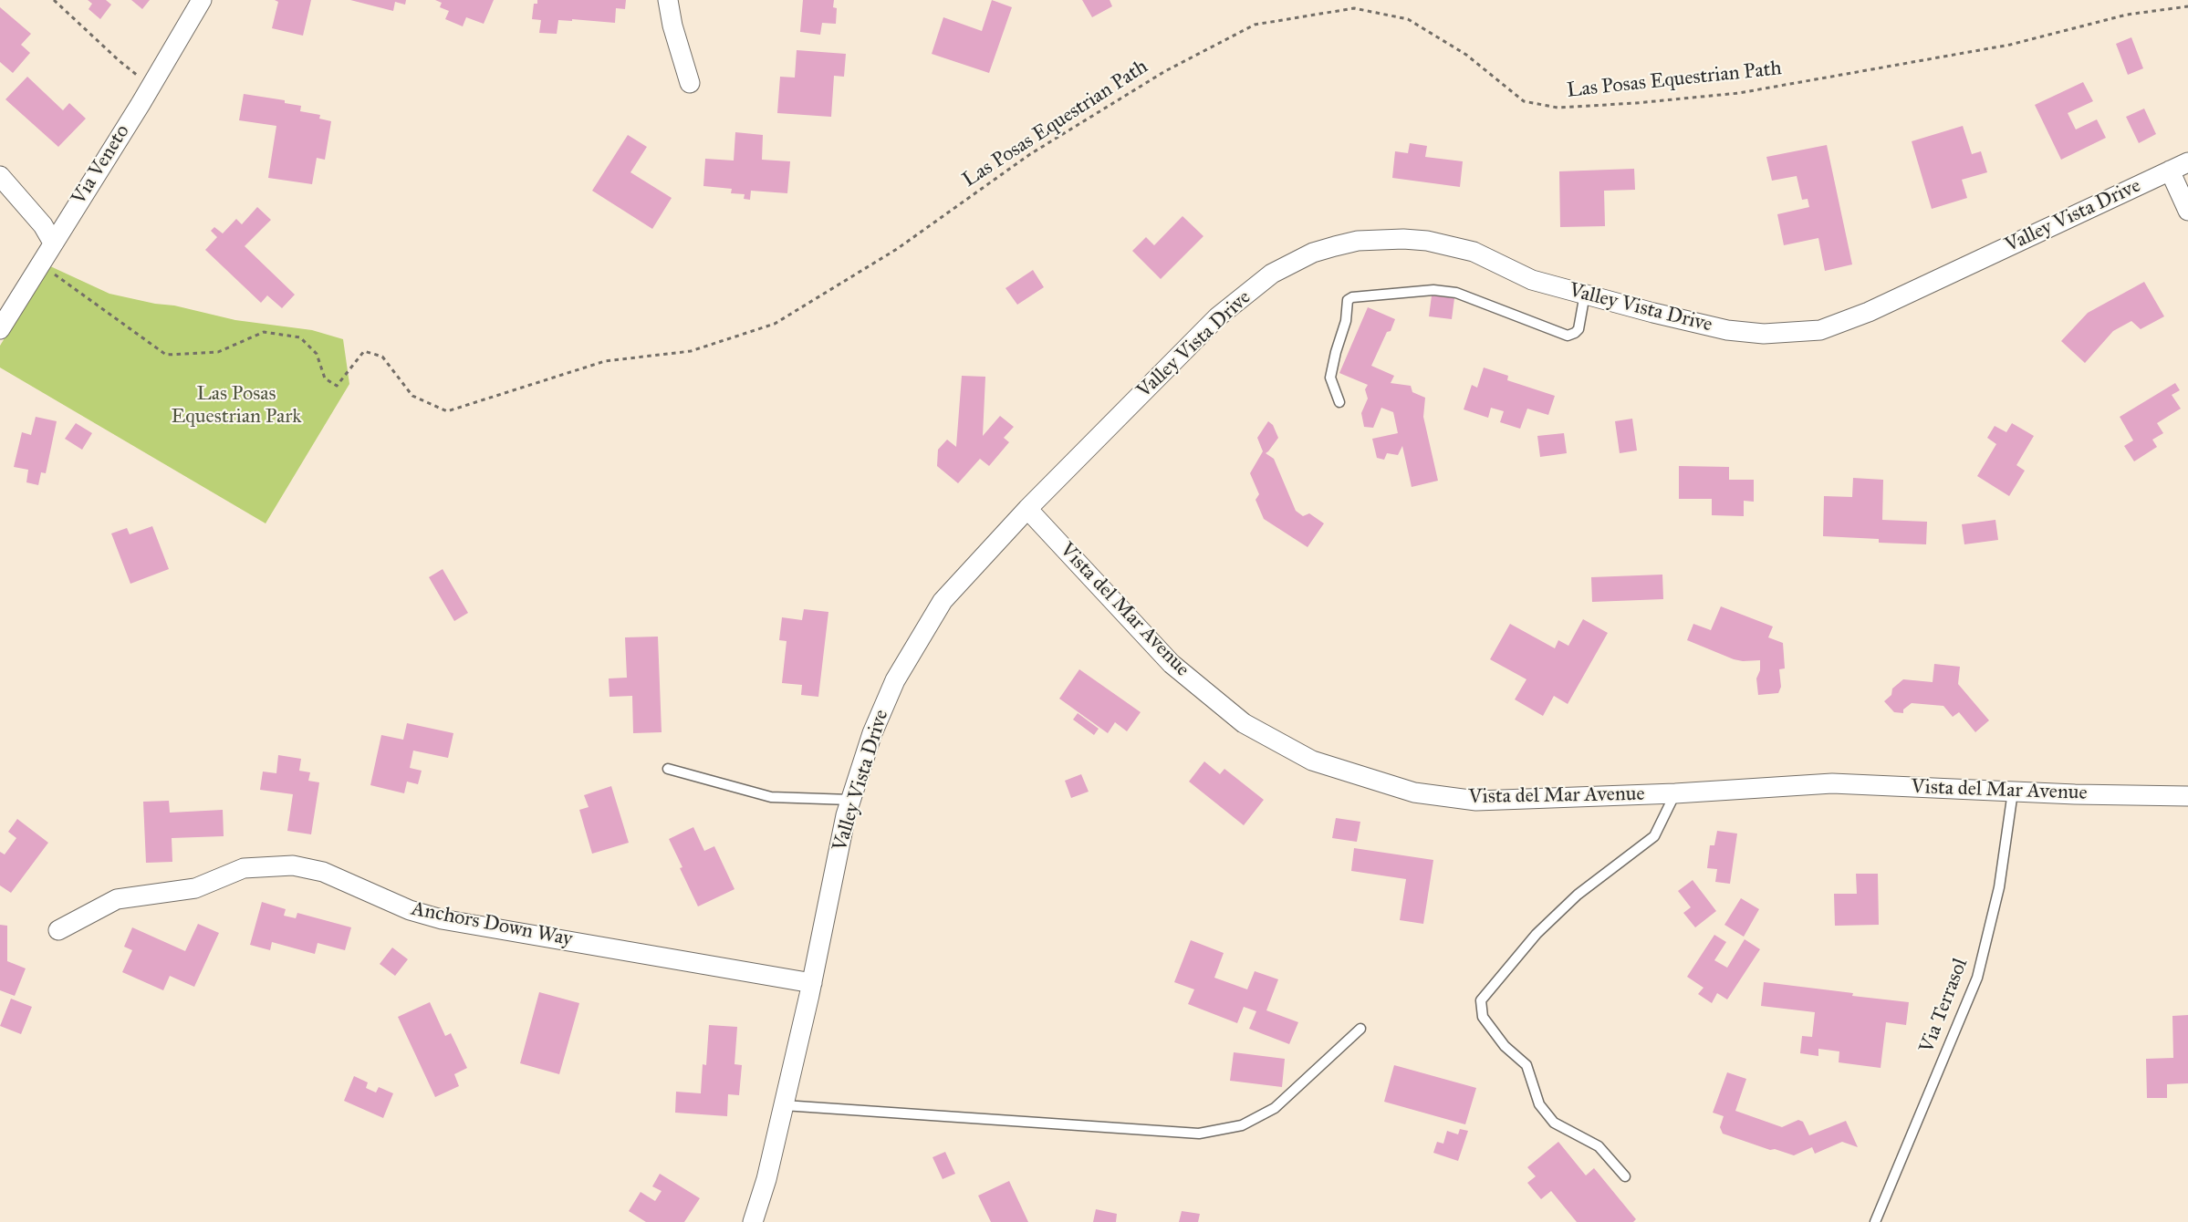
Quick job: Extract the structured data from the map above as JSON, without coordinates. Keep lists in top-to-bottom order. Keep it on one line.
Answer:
{"streets":{"street":["Via Veneto","Valley Vista Drive","Vista del Mar Avenue","Anchors Down Way"],"lane":["Via Terrasol"],"path":["Las Posas Equestrian Path"]},"crossings":[["Las Posas Equestrian Path","Via Veneto"],["Valley Vista Drive","Vista del Mar Avenue"],["Valley Vista Drive","Anchors Down Way"],["Vista del Mar Avenue","Via Terrasol"]],"parks":["Las Posas Equestrian Park"]}
